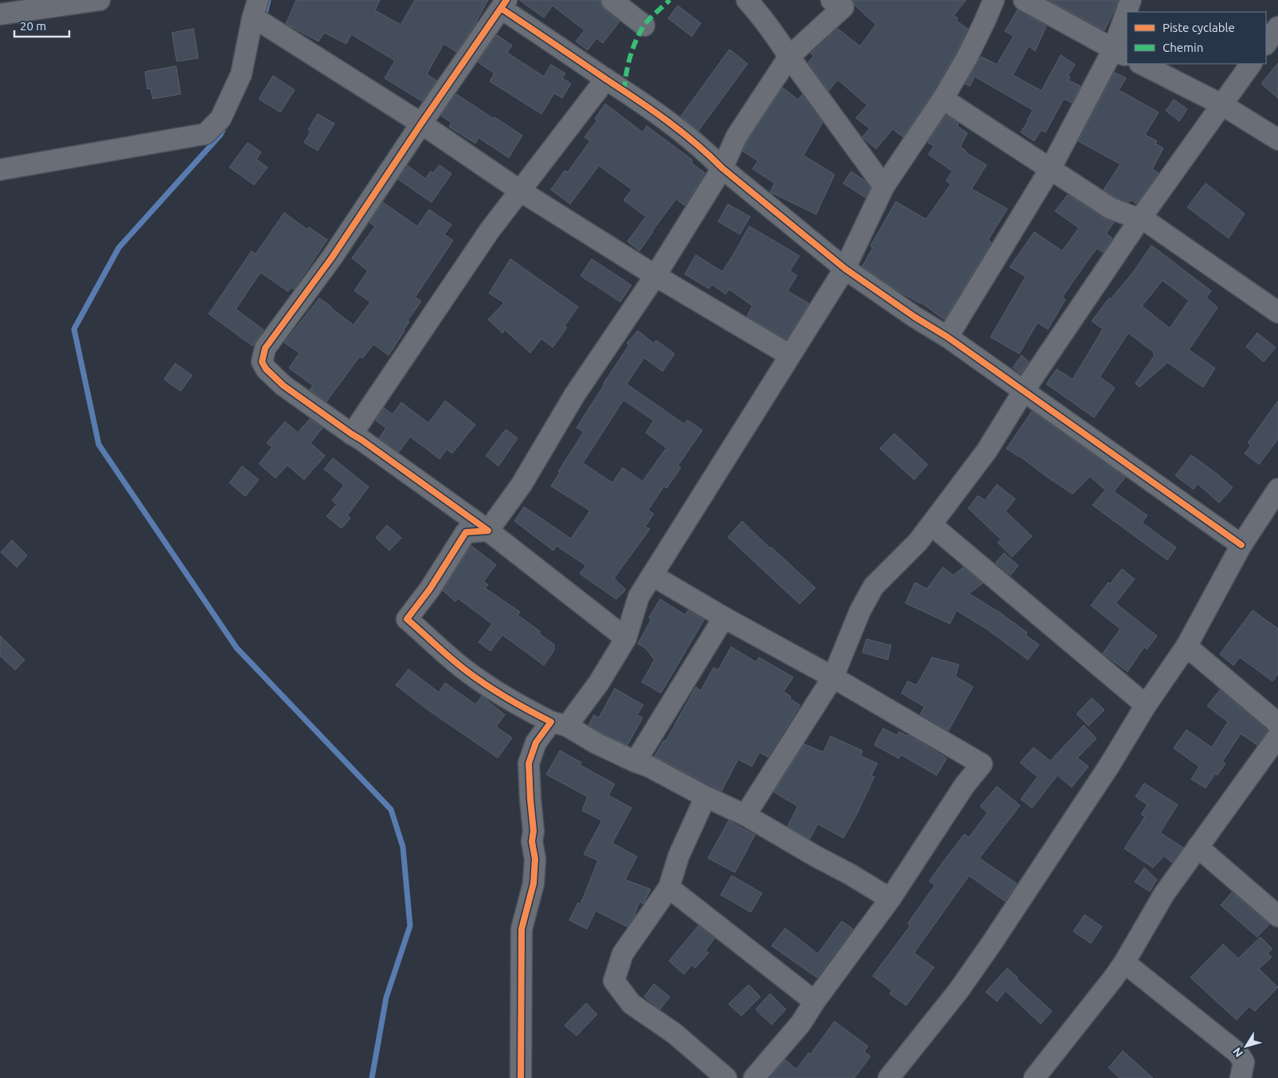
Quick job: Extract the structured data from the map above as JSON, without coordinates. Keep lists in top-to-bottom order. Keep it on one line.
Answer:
{"legend":["Piste cyclable","Chemin"],"scale_bar":"20 m","north":"bottom left"}
